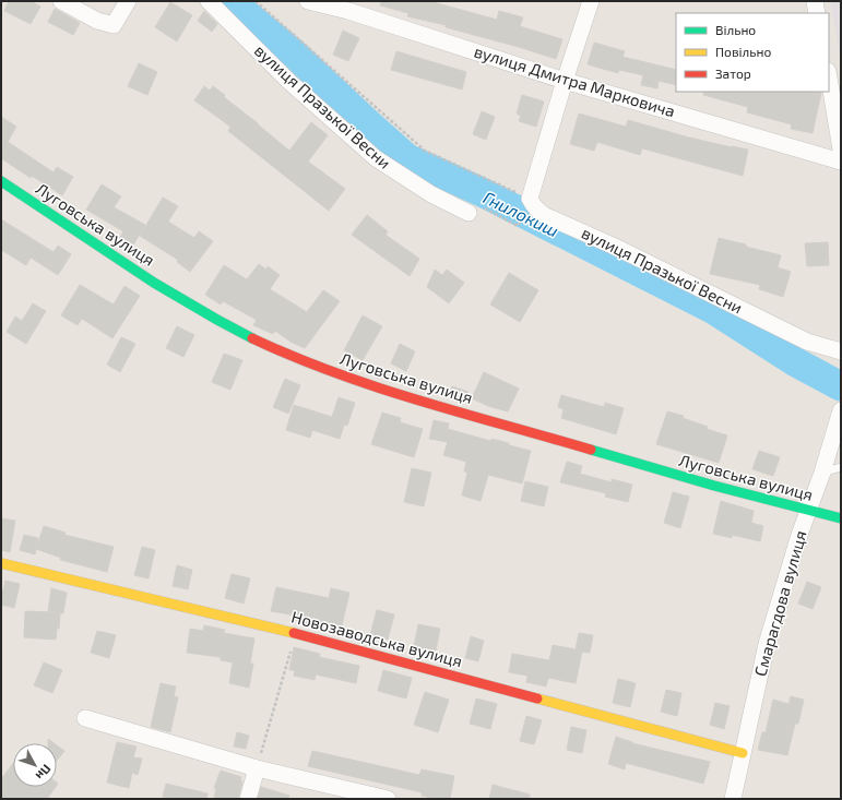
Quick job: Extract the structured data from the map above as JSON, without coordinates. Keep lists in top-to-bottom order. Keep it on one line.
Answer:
{"streets":{"street":["вулиця Дмитра Марковича","вулиця Празької Весни","Луговська вулиця","Смарагдова вулиця","Новозаводська вулиця"]},"crossings":[["Луговська вулиця","Смарагдова вулиця"],["Смарагдова вулиця","Новозаводська вулиця"]],"water":["Гнилокиш"],"legend":["Вільно","Повільно","Затор"],"north":"bottom right"}
